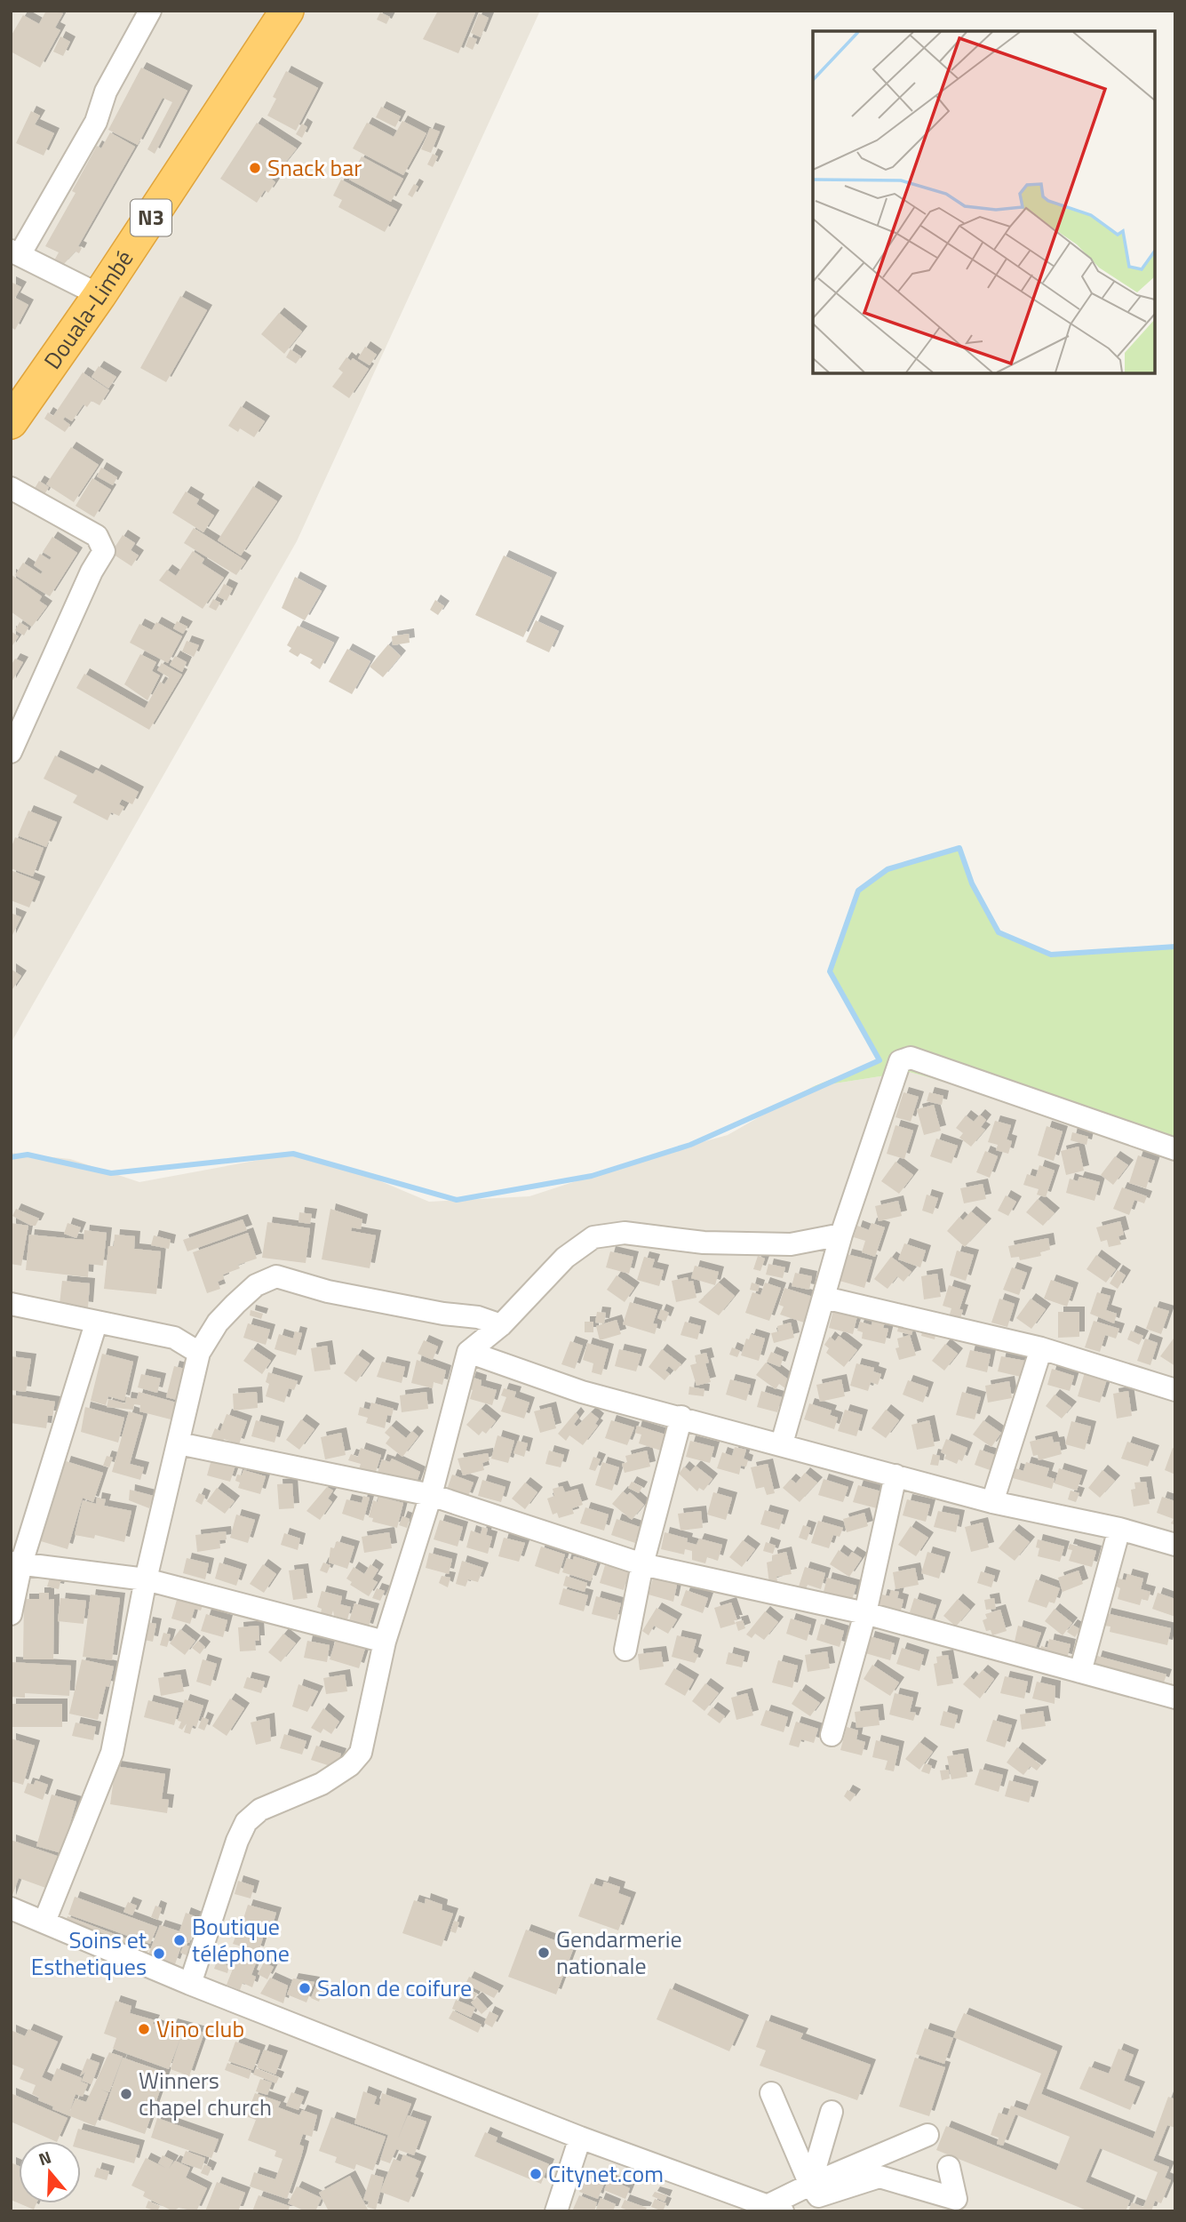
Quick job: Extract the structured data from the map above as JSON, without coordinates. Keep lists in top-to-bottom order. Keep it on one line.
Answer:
{"streets":{"highway":["N3","Douala-Limbé"]},"places":["Snack bar","Boutique téléphone","Gendarmerie nationale","Soins et Esthetiques","Salon de coifure","Vino club","Winners chapel church","Citynet.com"],"north":"top"}
